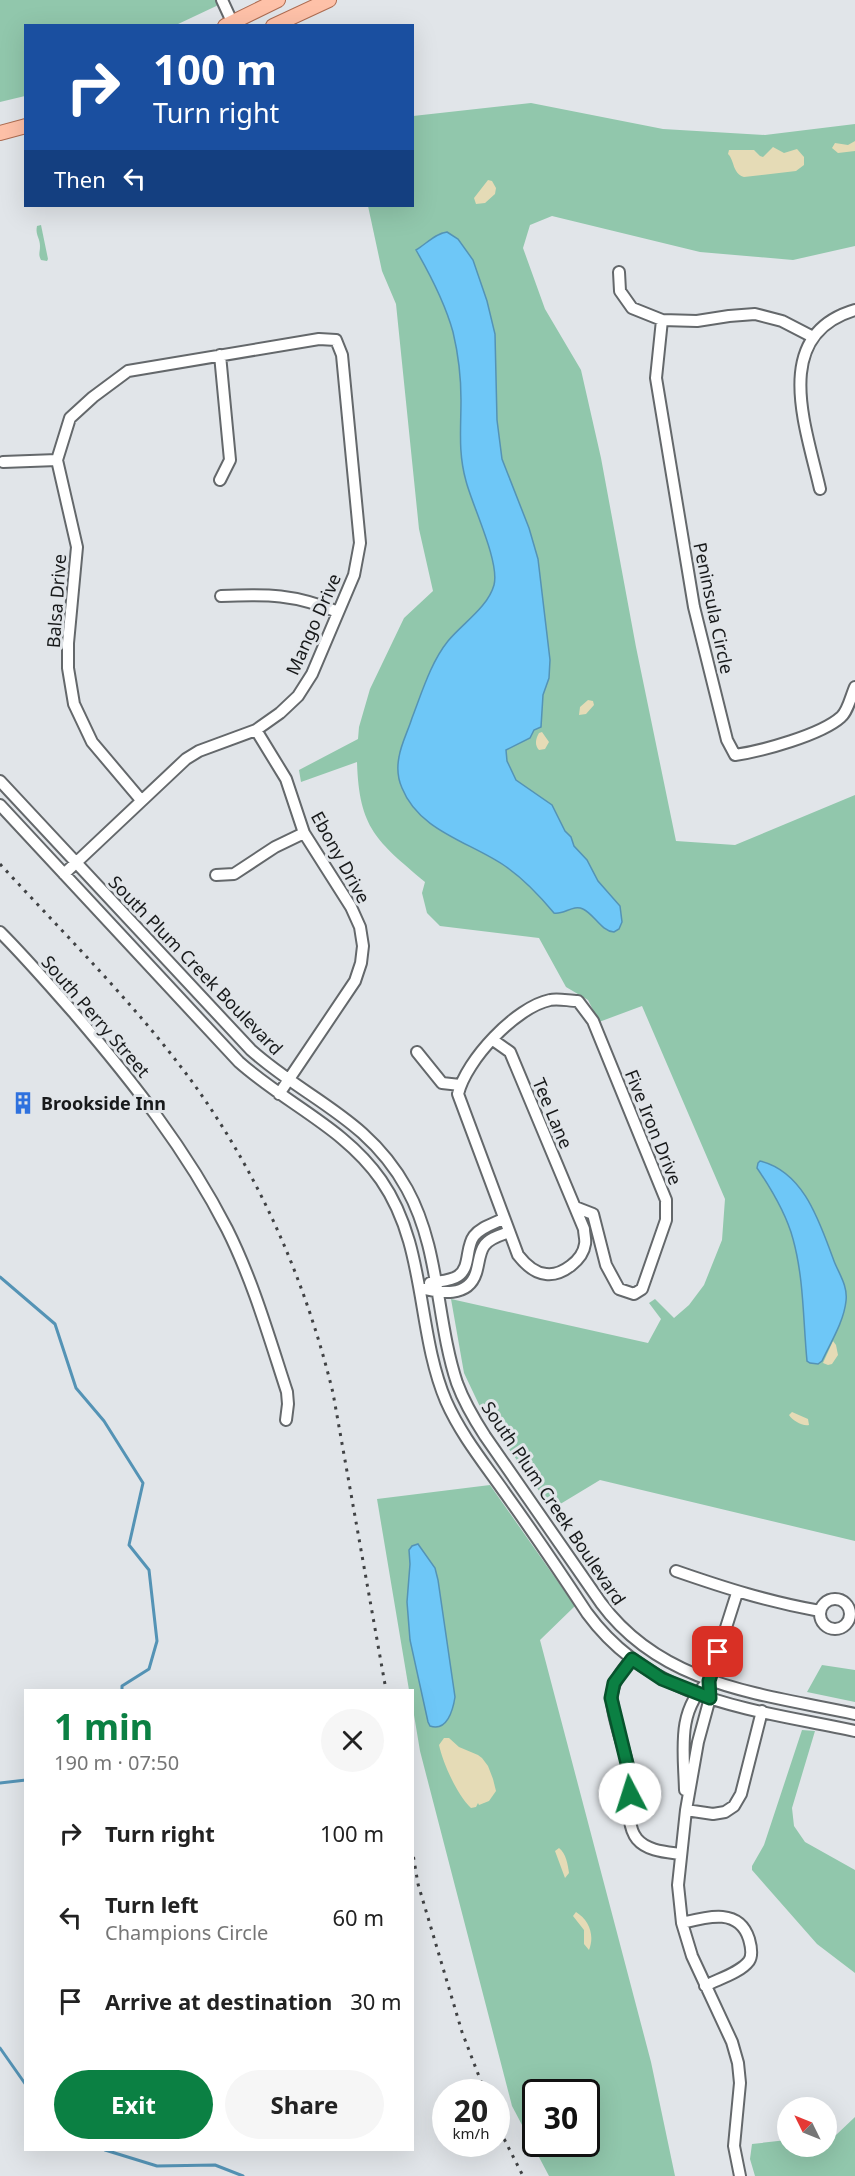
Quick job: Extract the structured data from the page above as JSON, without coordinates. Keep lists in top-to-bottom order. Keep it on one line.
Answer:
{"streets":{"street":["Balsa Drive","Peninsula Circle","Mango Drive","Ebony Drive","South Plum Creek Boulevard","South Perry Street","Tee Lane","Five Iron Drive"]},"crossings":[["Balsa Drive","Mango Drive"],["Mango Drive","Ebony Drive"],["Mango Drive","South Plum Creek Boulevard"],["Ebony Drive","South Plum Creek Boulevard"],["Tee Lane","Five Iron Drive"]],"places":{"building":["Brookside Inn"]},"north":"top left","page":{"turn":["100 m","Turn right"],"then":"Then","heading":["1 min","190 m · 07:50"],"list":[{"name":"Turn right","value":"100 m"},{"name":"Turn left","note":"Champions Circle","value":"60 m"},{"name":"Arrive at destination","value":"30 m"}],"buttons":["Exit","Share"],"speed":"20 km/h","limit":"30"}}
